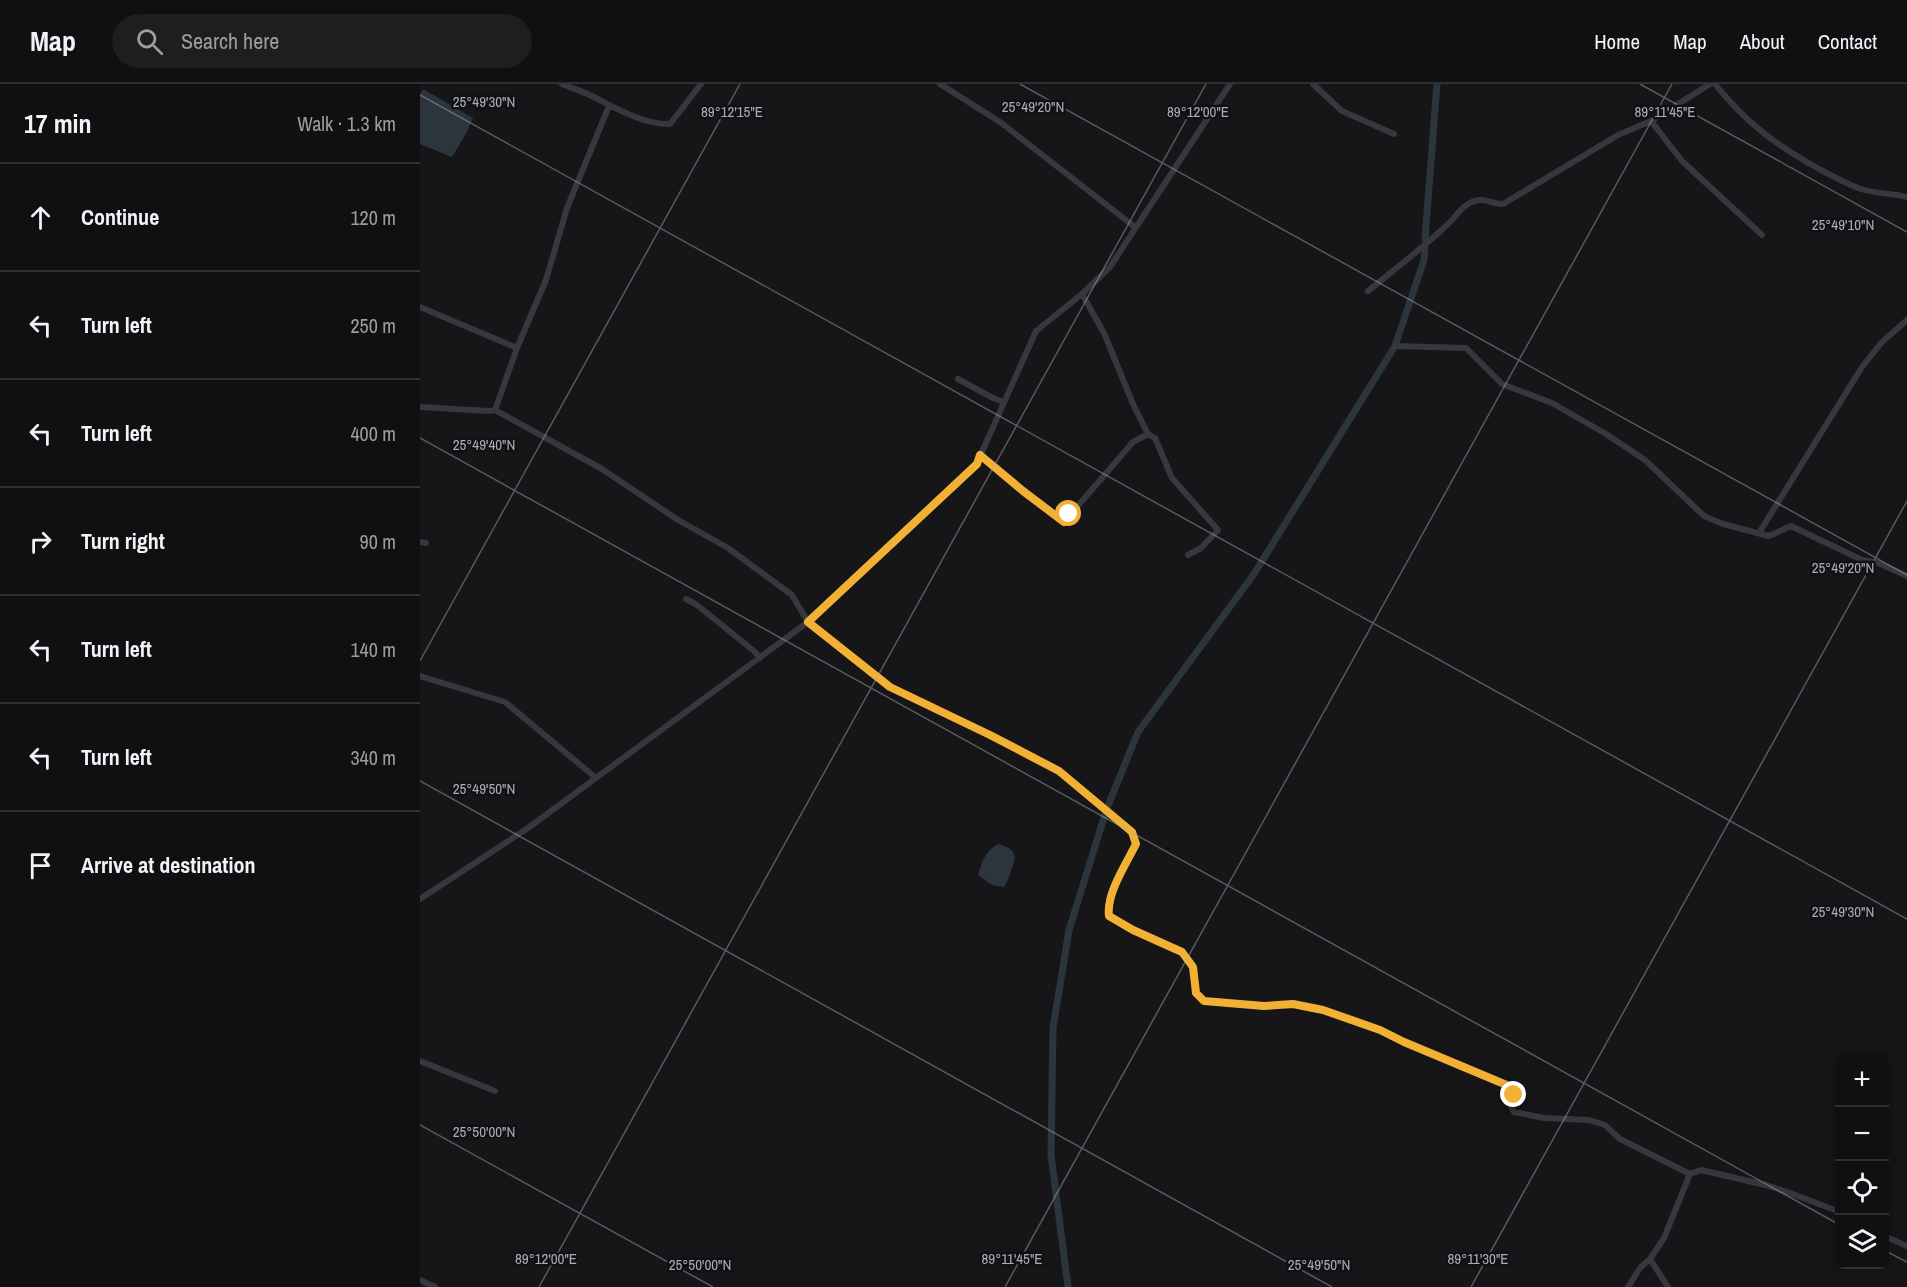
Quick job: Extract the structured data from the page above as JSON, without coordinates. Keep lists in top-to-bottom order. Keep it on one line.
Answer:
{"page":{"header":"Map","search":"Search here","nav":["Home","Map","About","Contact"],"heading":["17 min","Walk · 1.3 km"],"list":[["Continue","120 m"],["Turn left","250 m"],["Turn left","400 m"],["Turn right","90 m"],["Turn left","140 m"],["Turn left","340 m"],"Arrive at destination"],"map_buttons":["+","−"]},"coordinates":["25°49'30\"N","25°49'20\"N","89°12'15\"E","89°12'00\"E","89°11'45\"E","25°49'10\"N","25°49'40\"N","25°49'50\"N","25°50'00\"N","89°11'30\"E"]}
